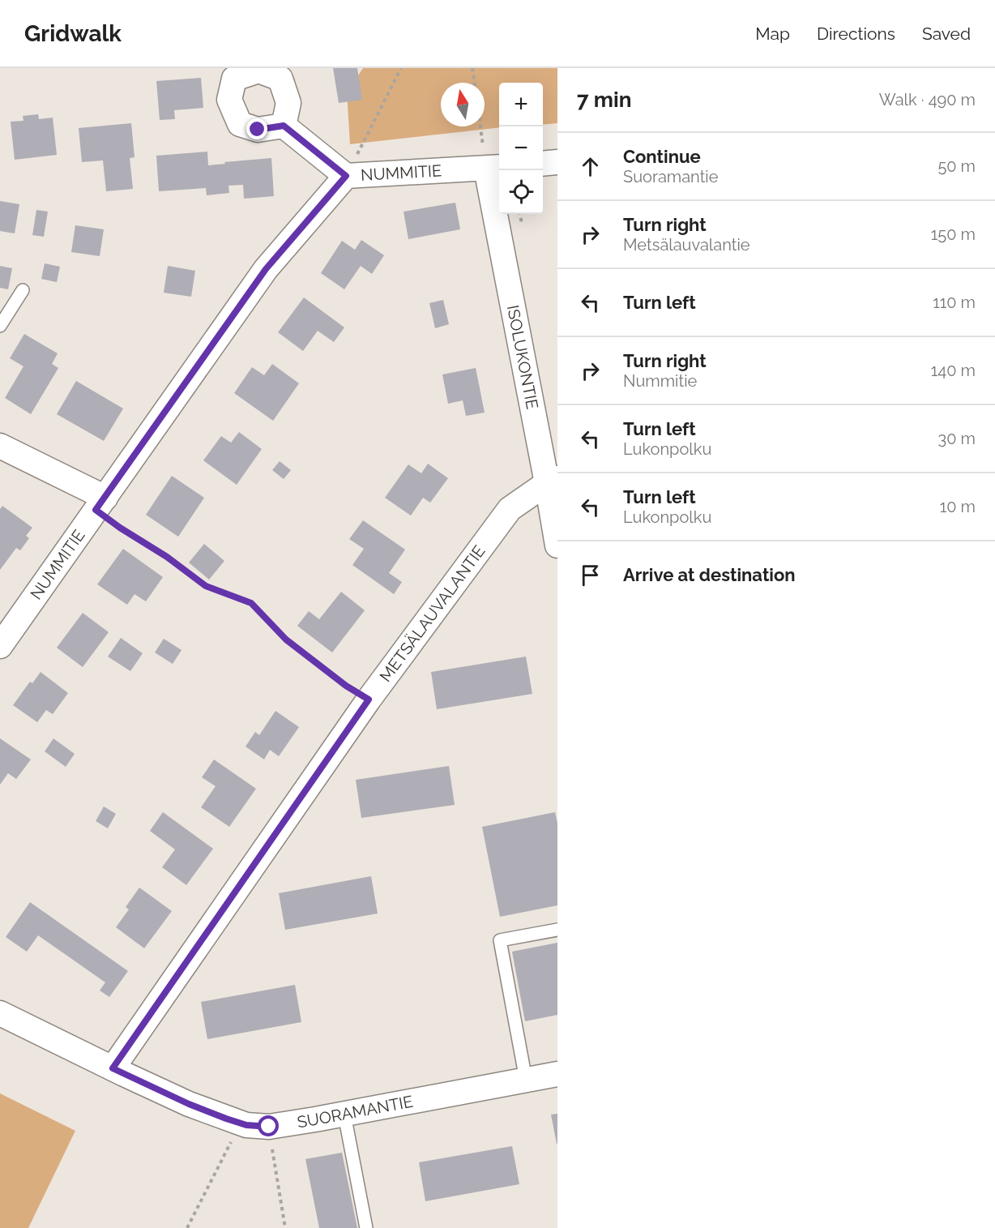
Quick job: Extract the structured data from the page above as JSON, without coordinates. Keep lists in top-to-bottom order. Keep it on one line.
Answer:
{"streets":{"street":["NUMMITIE","ISOLUKONTIE","METSÄLAUVALANTIE","SUORAMANTIE"]},"crossings":[["NUMMITIE","ISOLUKONTIE"],["ISOLUKONTIE","METSÄLAUVALANTIE"],["METSÄLAUVALANTIE","SUORAMANTIE"]],"north":"top","page":{"header":"Gridwalk","nav":["Map","Directions","Saved"],"heading":["7 min","Walk · 490 m"],"map_buttons":["+","−"],"list":[["Continue","Suoramantie","50 m"],["Turn right","Metsälauvalantie","150 m"],["Turn left","110 m"],["Turn right","Nummitie","140 m"],["Turn left","Lukonpolku","30 m"],["Turn left","Lukonpolku","10 m"],"Arrive at destination"]}}
